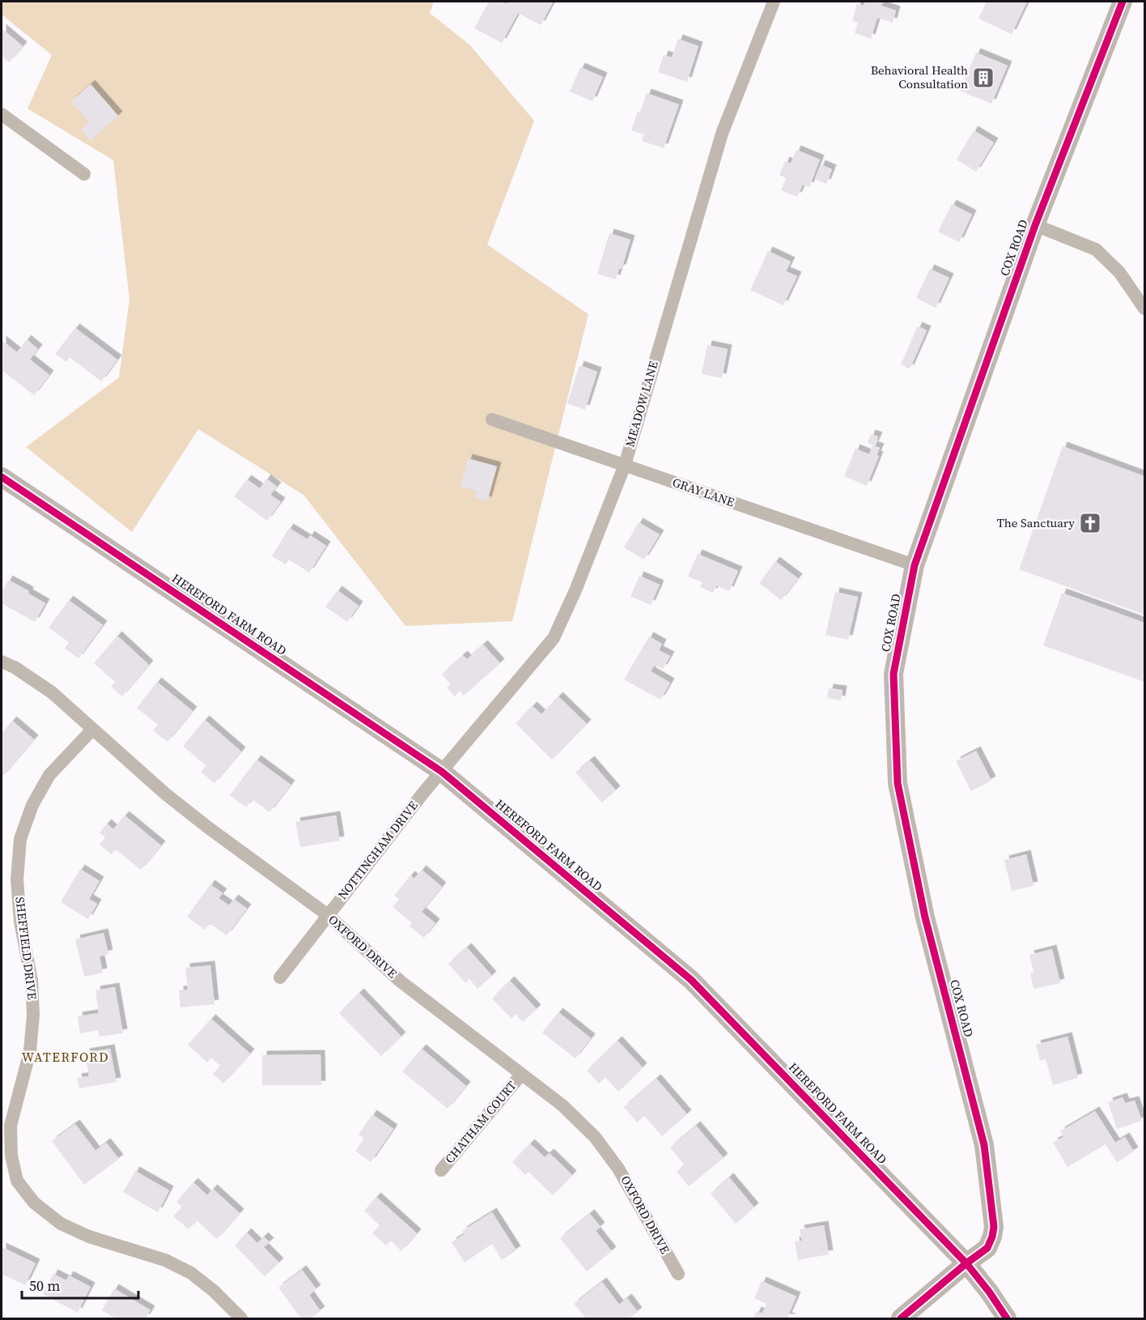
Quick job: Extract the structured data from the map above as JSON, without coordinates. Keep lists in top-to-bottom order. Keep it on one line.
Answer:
{"streets":{"street":["COX ROAD","MEADOW LANE","GRAY LANE","HEREFORD FARM ROAD","NOTTINGHAM DRIVE","OXFORD DRIVE","SHEFFIELD DRIVE","CHATHAM COURT"]},"crossings":[["COX ROAD","GRAY LANE"],["COX ROAD","HEREFORD FARM ROAD"],["MEADOW LANE","GRAY LANE"],["MEADOW LANE","HEREFORD FARM ROAD"],["MEADOW LANE","NOTTINGHAM DRIVE"],["HEREFORD FARM ROAD","NOTTINGHAM DRIVE"],["NOTTINGHAM DRIVE","OXFORD DRIVE"],["OXFORD DRIVE","SHEFFIELD DRIVE"],["OXFORD DRIVE","CHATHAM COURT"]],"districts":["WATERFORD"],"places":{"building":["Behavioral Health Consultation"],"church":["The Sanctuary"]},"scale_bar":"50 m"}
